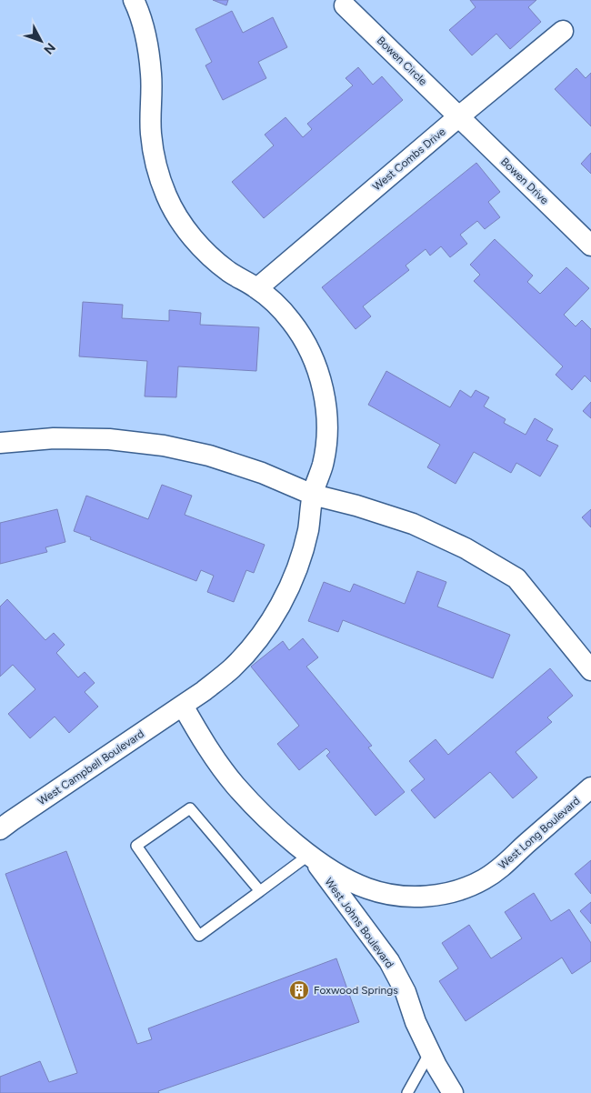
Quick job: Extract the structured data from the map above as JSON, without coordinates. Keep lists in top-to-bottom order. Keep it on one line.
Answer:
{"streets":{"street":["Bowen Circle","West Combs Drive","Bowen Drive","West Campbell Boulevard","West Long Boulevard","West Johns Boulevard"]},"crossings":[["Bowen Circle","West Combs Drive"],["Bowen Circle","Bowen Drive"],["West Combs Drive","Bowen Drive"],["West Combs Drive","West Campbell Boulevard"],["West Long Boulevard","West Johns Boulevard"]],"places":{"building":["Foxwood Springs"]},"north":"bottom right"}
